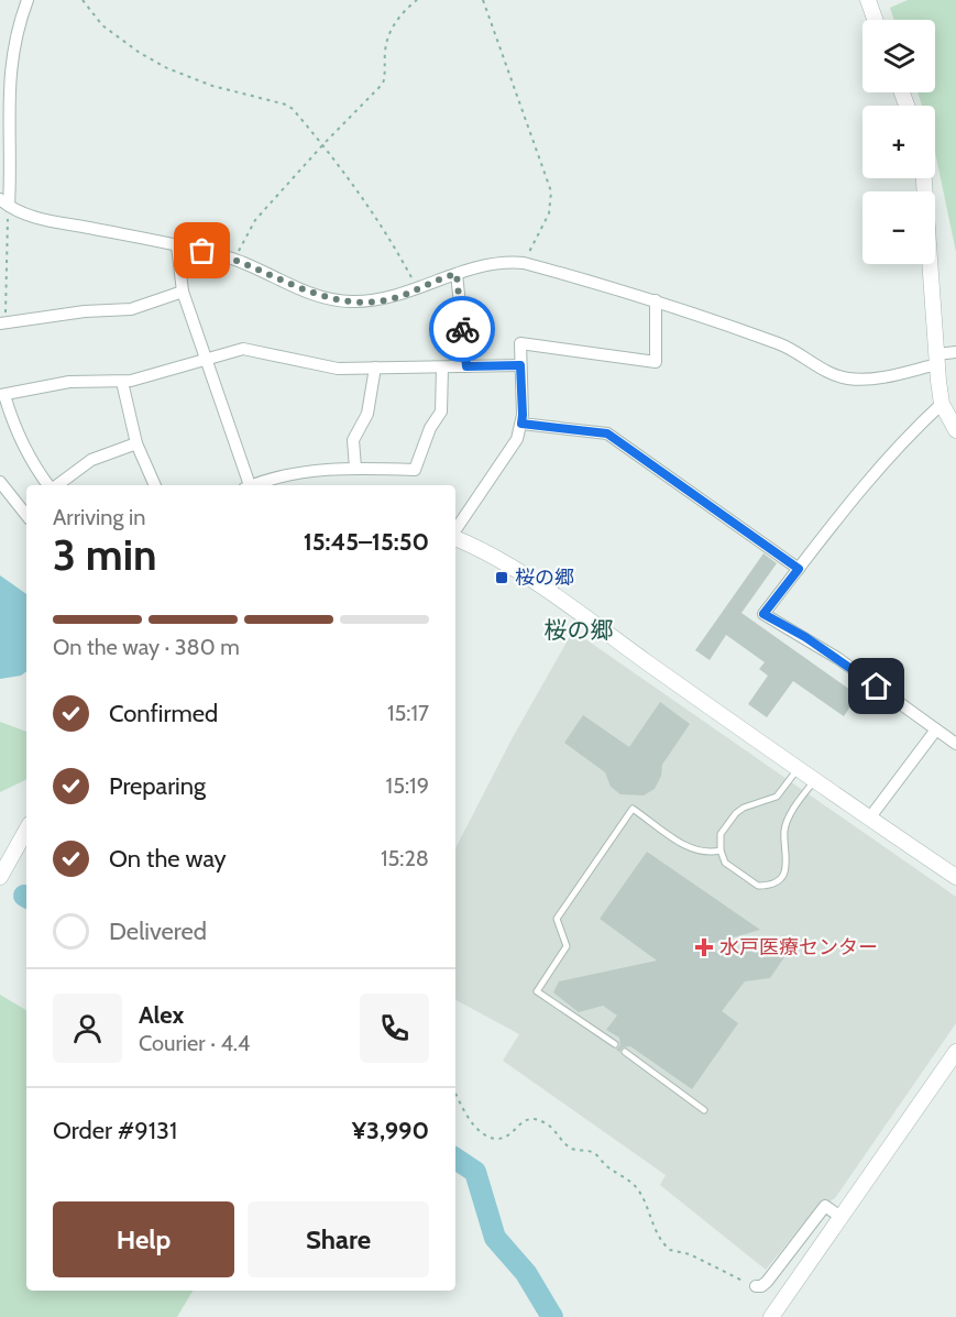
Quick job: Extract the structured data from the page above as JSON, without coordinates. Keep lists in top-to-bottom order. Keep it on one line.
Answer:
{"districts":["桜の郷"],"places":{"transit":["桜の郷"],"health":["水戸医療センター"]},"page":{"map_buttons":["+","−"],"heading":["3 min","Arriving in","15:45–15:50"],"panel":["Alex","Courier · 4.4","Order #9131","¥3,990"],"bar":"On the way · 380 m","list":[["Confirmed","15:17"],["Preparing","15:19"],["On the way","15:28"],"Delivered"],"buttons":["Help","Share"]}}
